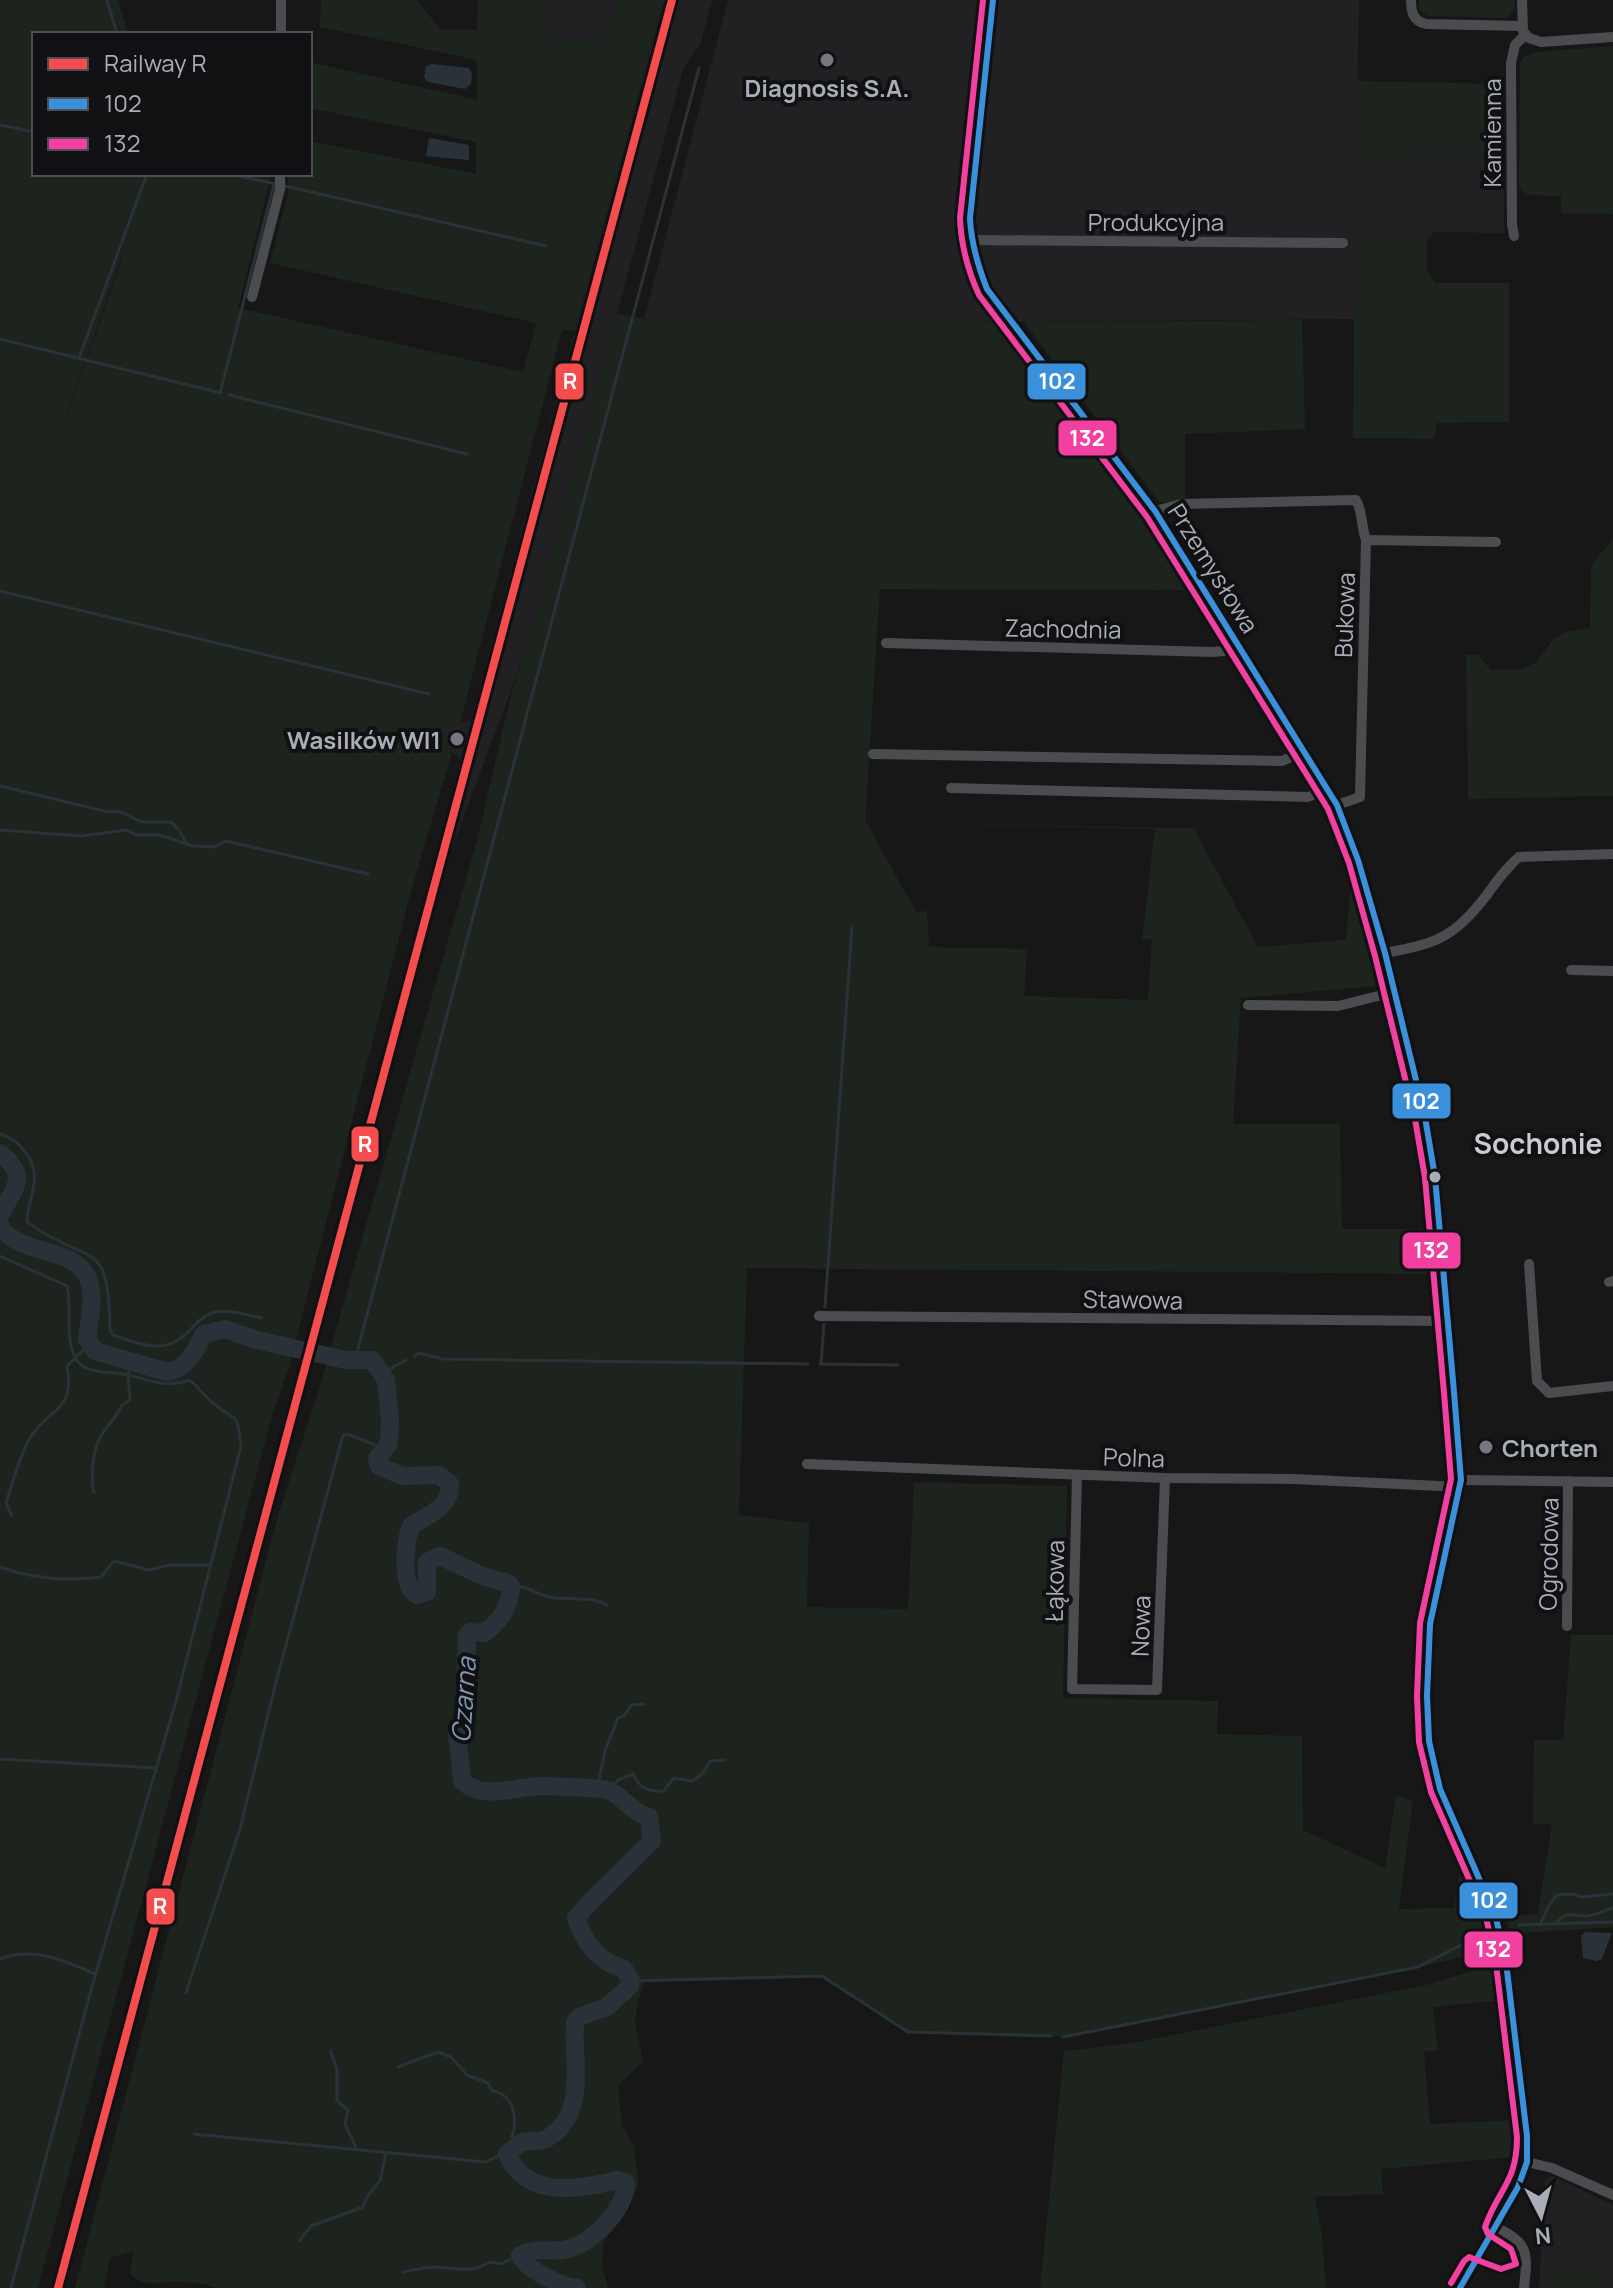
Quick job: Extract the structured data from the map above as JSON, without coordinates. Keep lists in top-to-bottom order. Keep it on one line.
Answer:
{"streets":{"street":["Kamienna","Produkcyjna","Przemysłowa","Bukowa","Zachodnia","Stawowa","Polna","Ogrodowa","Łąkowa","Nowa"]},"crossings":[["Produkcyjna","Przemysłowa"],["Przemysłowa","Bukowa"],["Przemysłowa","Zachodnia"],["Przemysłowa","Stawowa"],["Przemysłowa","Polna"],["Polna","Ogrodowa"],["Polna","Łąkowa"],["Polna","Nowa"],["Łąkowa","Nowa"]],"districts":["Sochonie"],"water":["Czarna"],"places":["Diagnosis S.A.","Wasilków Wl1","Chorten"],"lines":["rail line R","transit line 102","transit line 132"],"legend":["Railway R","102","132"],"north":"bottom"}
